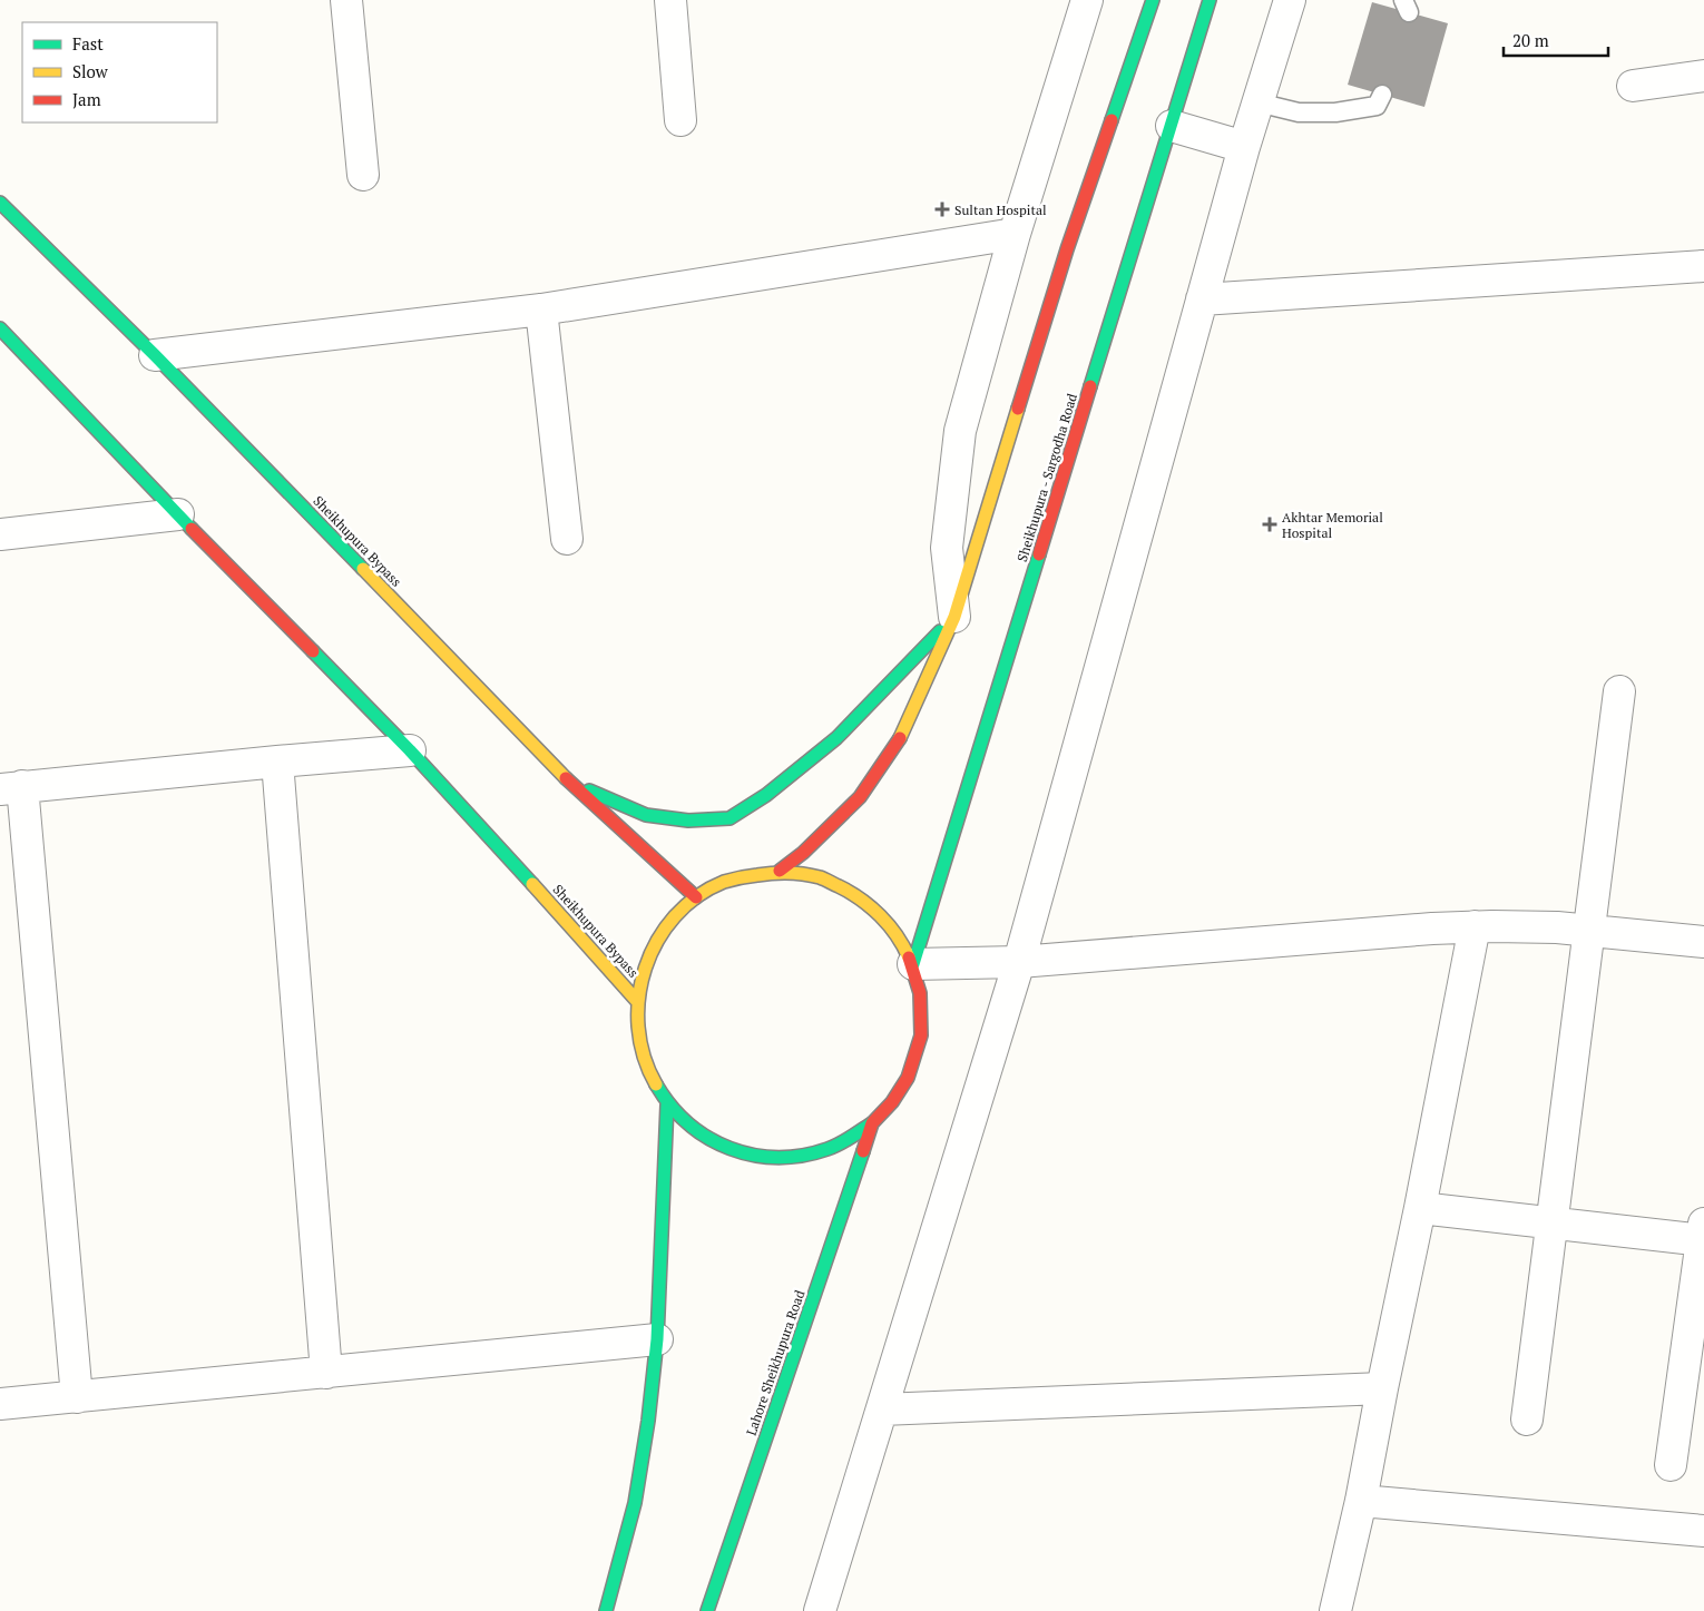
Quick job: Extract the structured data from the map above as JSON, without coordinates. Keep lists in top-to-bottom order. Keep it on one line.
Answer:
{"streets":{"highway":["Sheikhupura - Sargodha Road","Sheikhupura Bypass","Lahore Sheikhupura Road"]},"places":{"health":["Sultan Hospital","Akhtar Memorial Hospital"]},"legend":["Fast","Slow","Jam"],"scale_bar":"20 m"}
